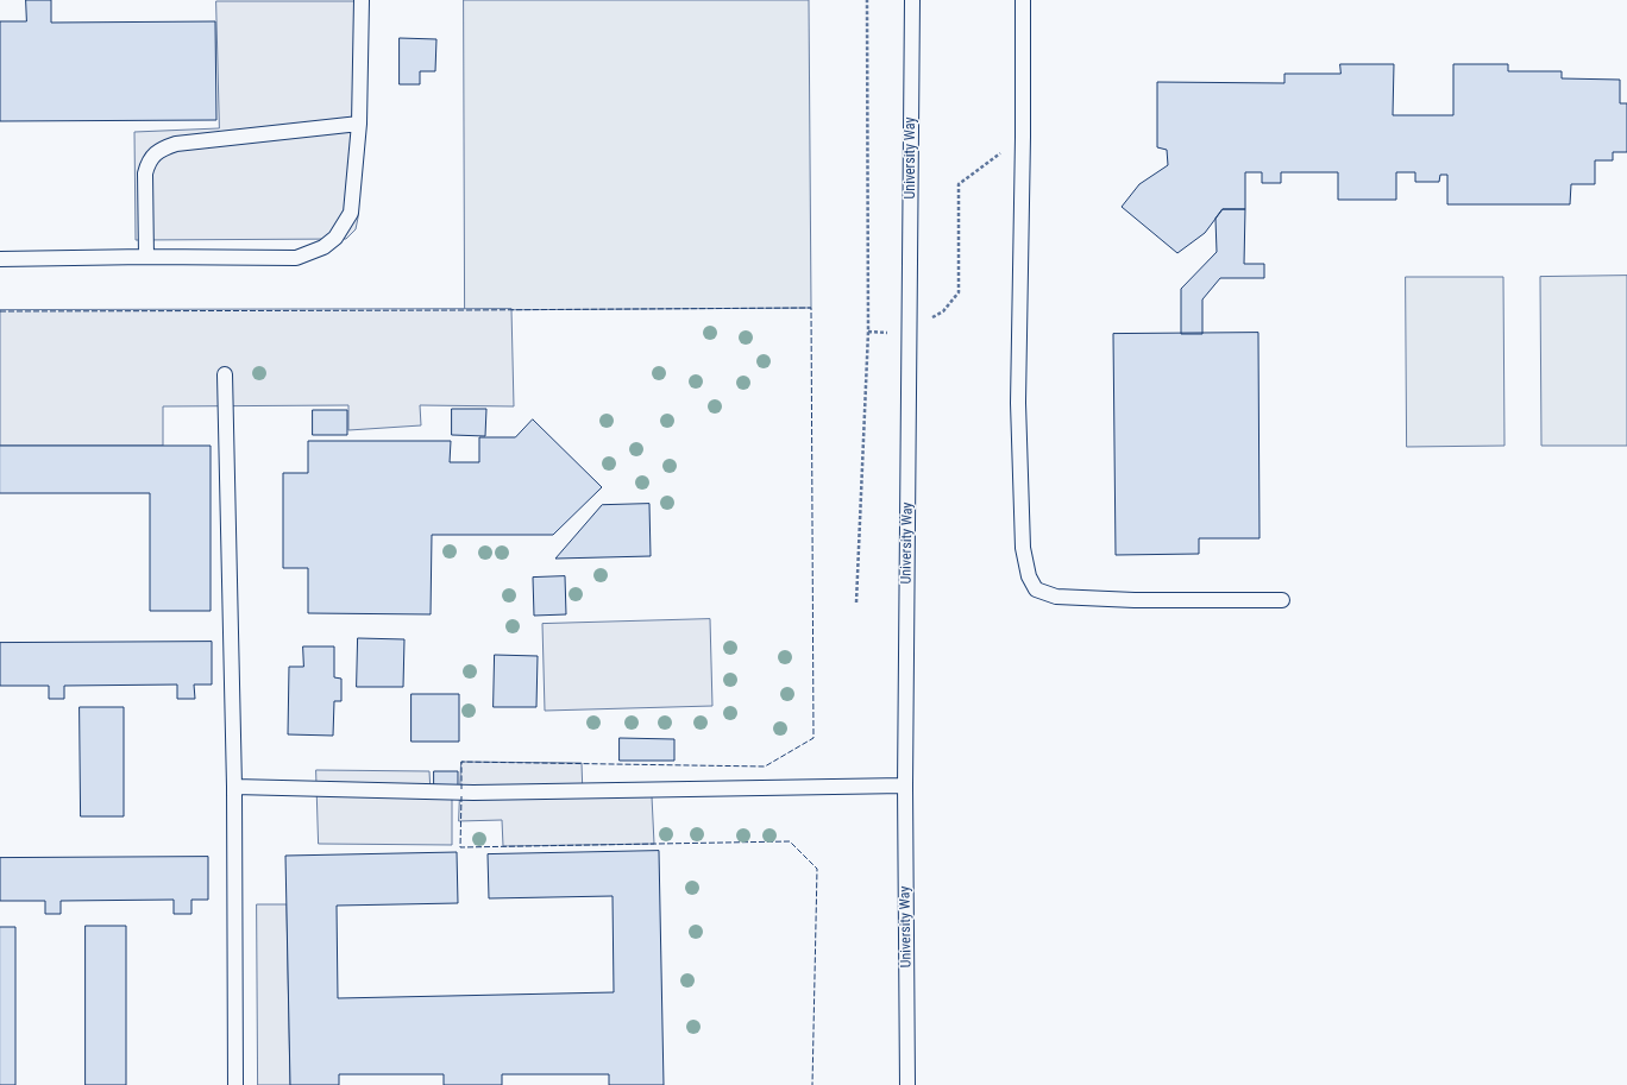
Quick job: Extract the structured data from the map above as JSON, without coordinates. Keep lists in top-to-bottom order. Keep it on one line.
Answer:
{"streets":{"lane":["University Way"]}}
